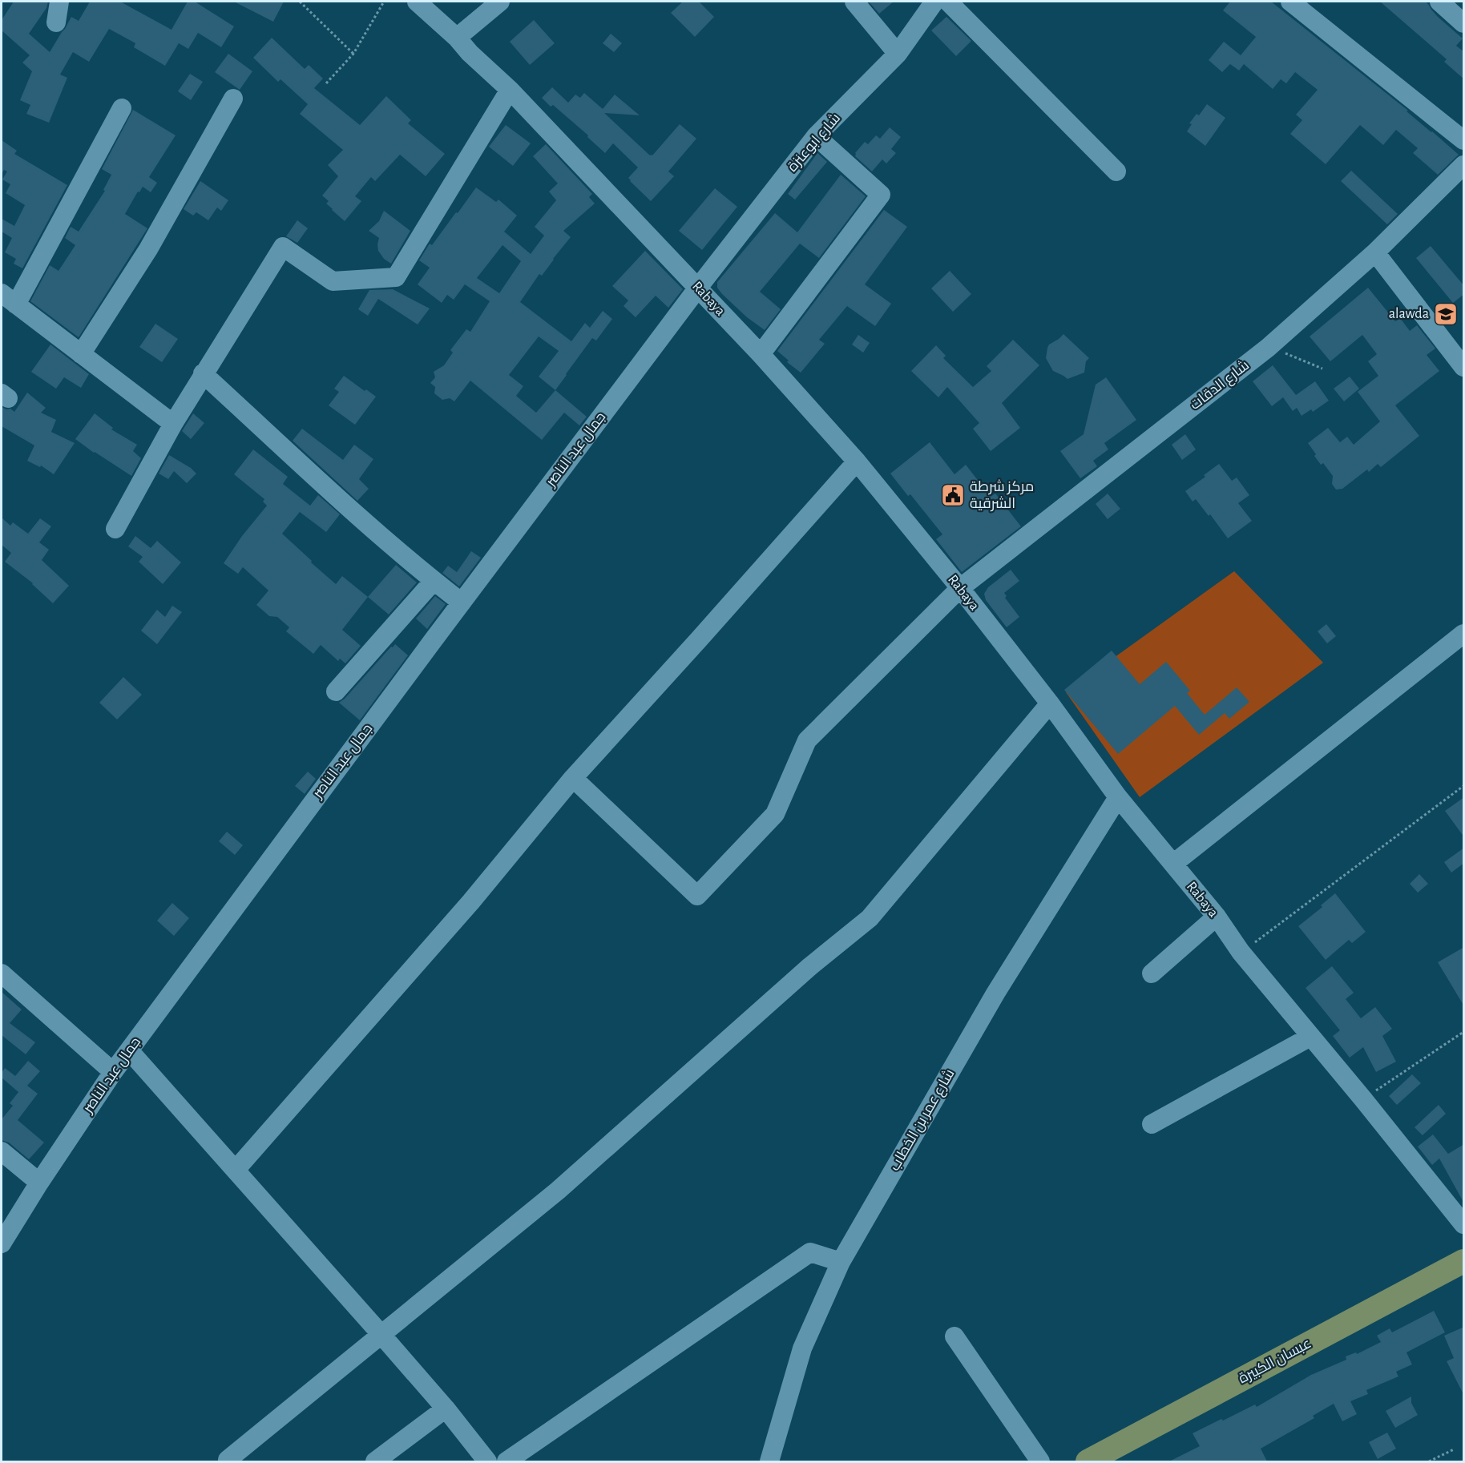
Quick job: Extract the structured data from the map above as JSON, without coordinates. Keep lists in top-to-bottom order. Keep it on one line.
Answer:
{"streets":{"main road":["عبسان الكبيرة"],"street":["شارع ابوعنزة","Rabaya","شارع الدقات","جمال عبد الناصر","شارع عمر بن الخطاب"]},"crossings":[["شارع ابوعنزة","Rabaya"],["شارع ابوعنزة","جمال عبد الناصر"],["Rabaya","شارع الدقات"],["Rabaya","جمال عبد الناصر"],["Rabaya","شارع عمر بن الخطاب"]],"places":{"school or university":["alawda"],"public building":["مركز شرطة الشرقية"]}}
